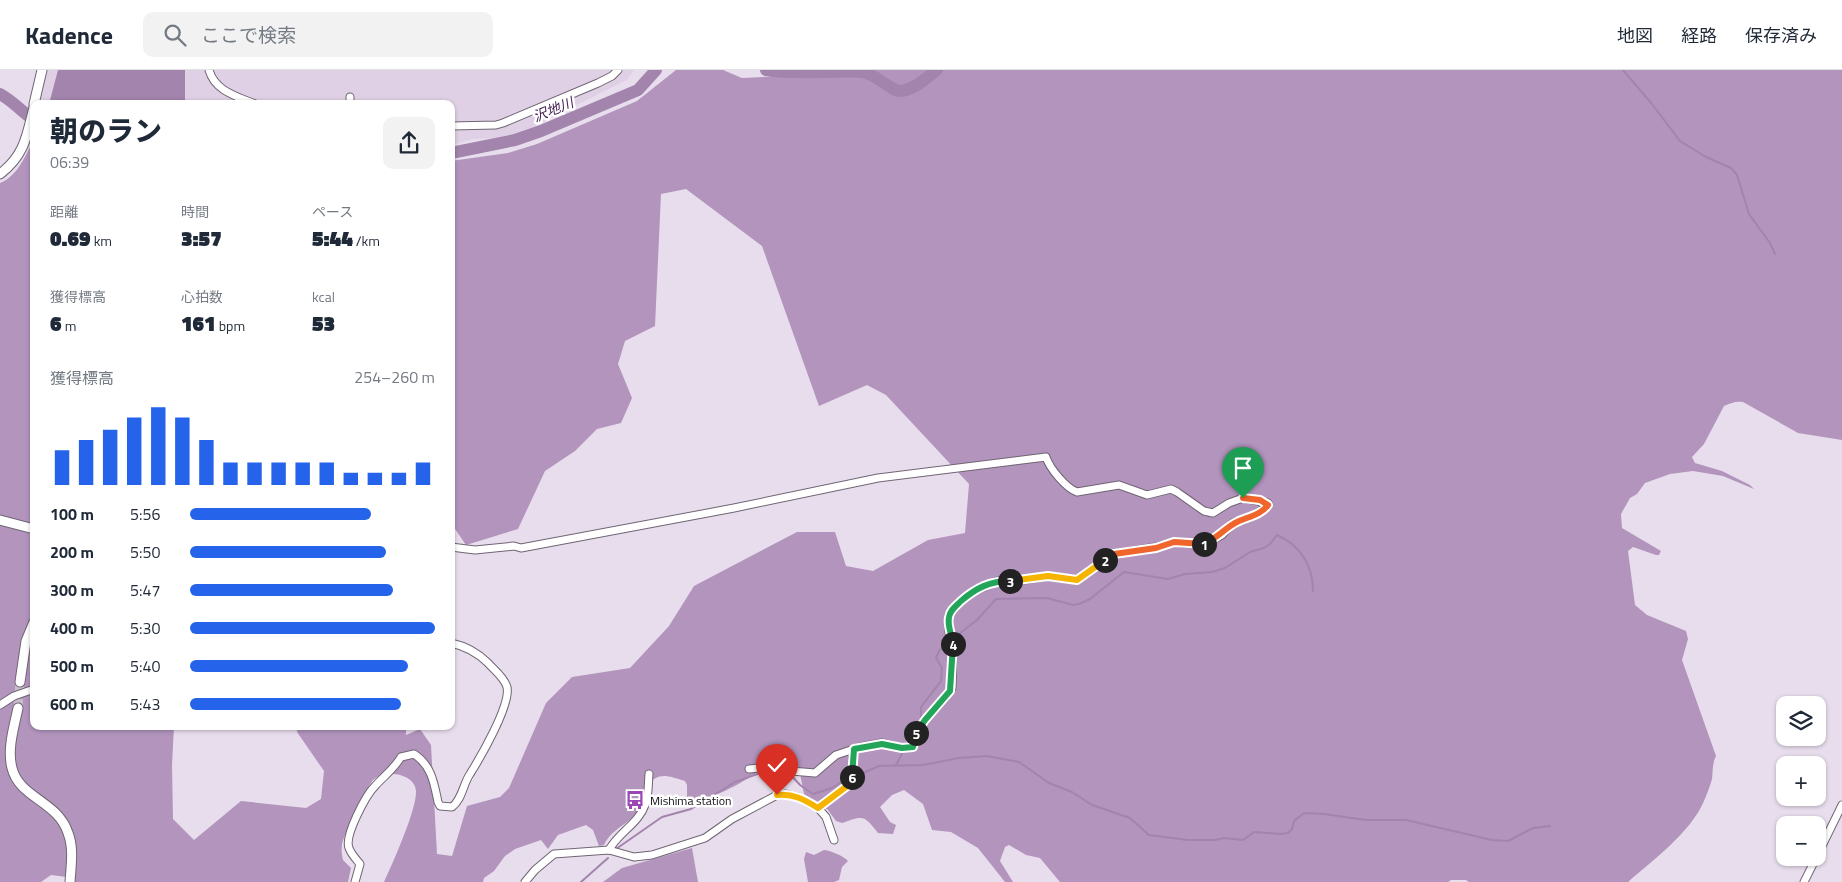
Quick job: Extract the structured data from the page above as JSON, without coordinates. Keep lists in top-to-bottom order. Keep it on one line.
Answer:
{"water":["沢地川"],"places":{"bus stop":["Mishima station"]},"page":{"header":"Kadence","search":"ここで検索","nav":["地図","経路","保存済み"],"heading":["朝のラン","06:39"],"stats":[["距離","0.69 km"],["時間","3:57"],["ペース","5:44 /km"],["獲得標高","6 m"],["心拍数","161 bpm"],["kcal","53"]],"chart":["獲得標高","254–260 m"],"list":[{"name":"100 m","note":"5:56"},{"name":"200 m","note":"5:50"},{"name":"300 m","note":"5:47"},{"name":"400 m","note":"5:30"},{"name":"500 m","note":"5:40"},{"name":"600 m","note":"5:43"}],"pins":["1","2","3","4","5","6"],"map_buttons":["+","−"]}}
